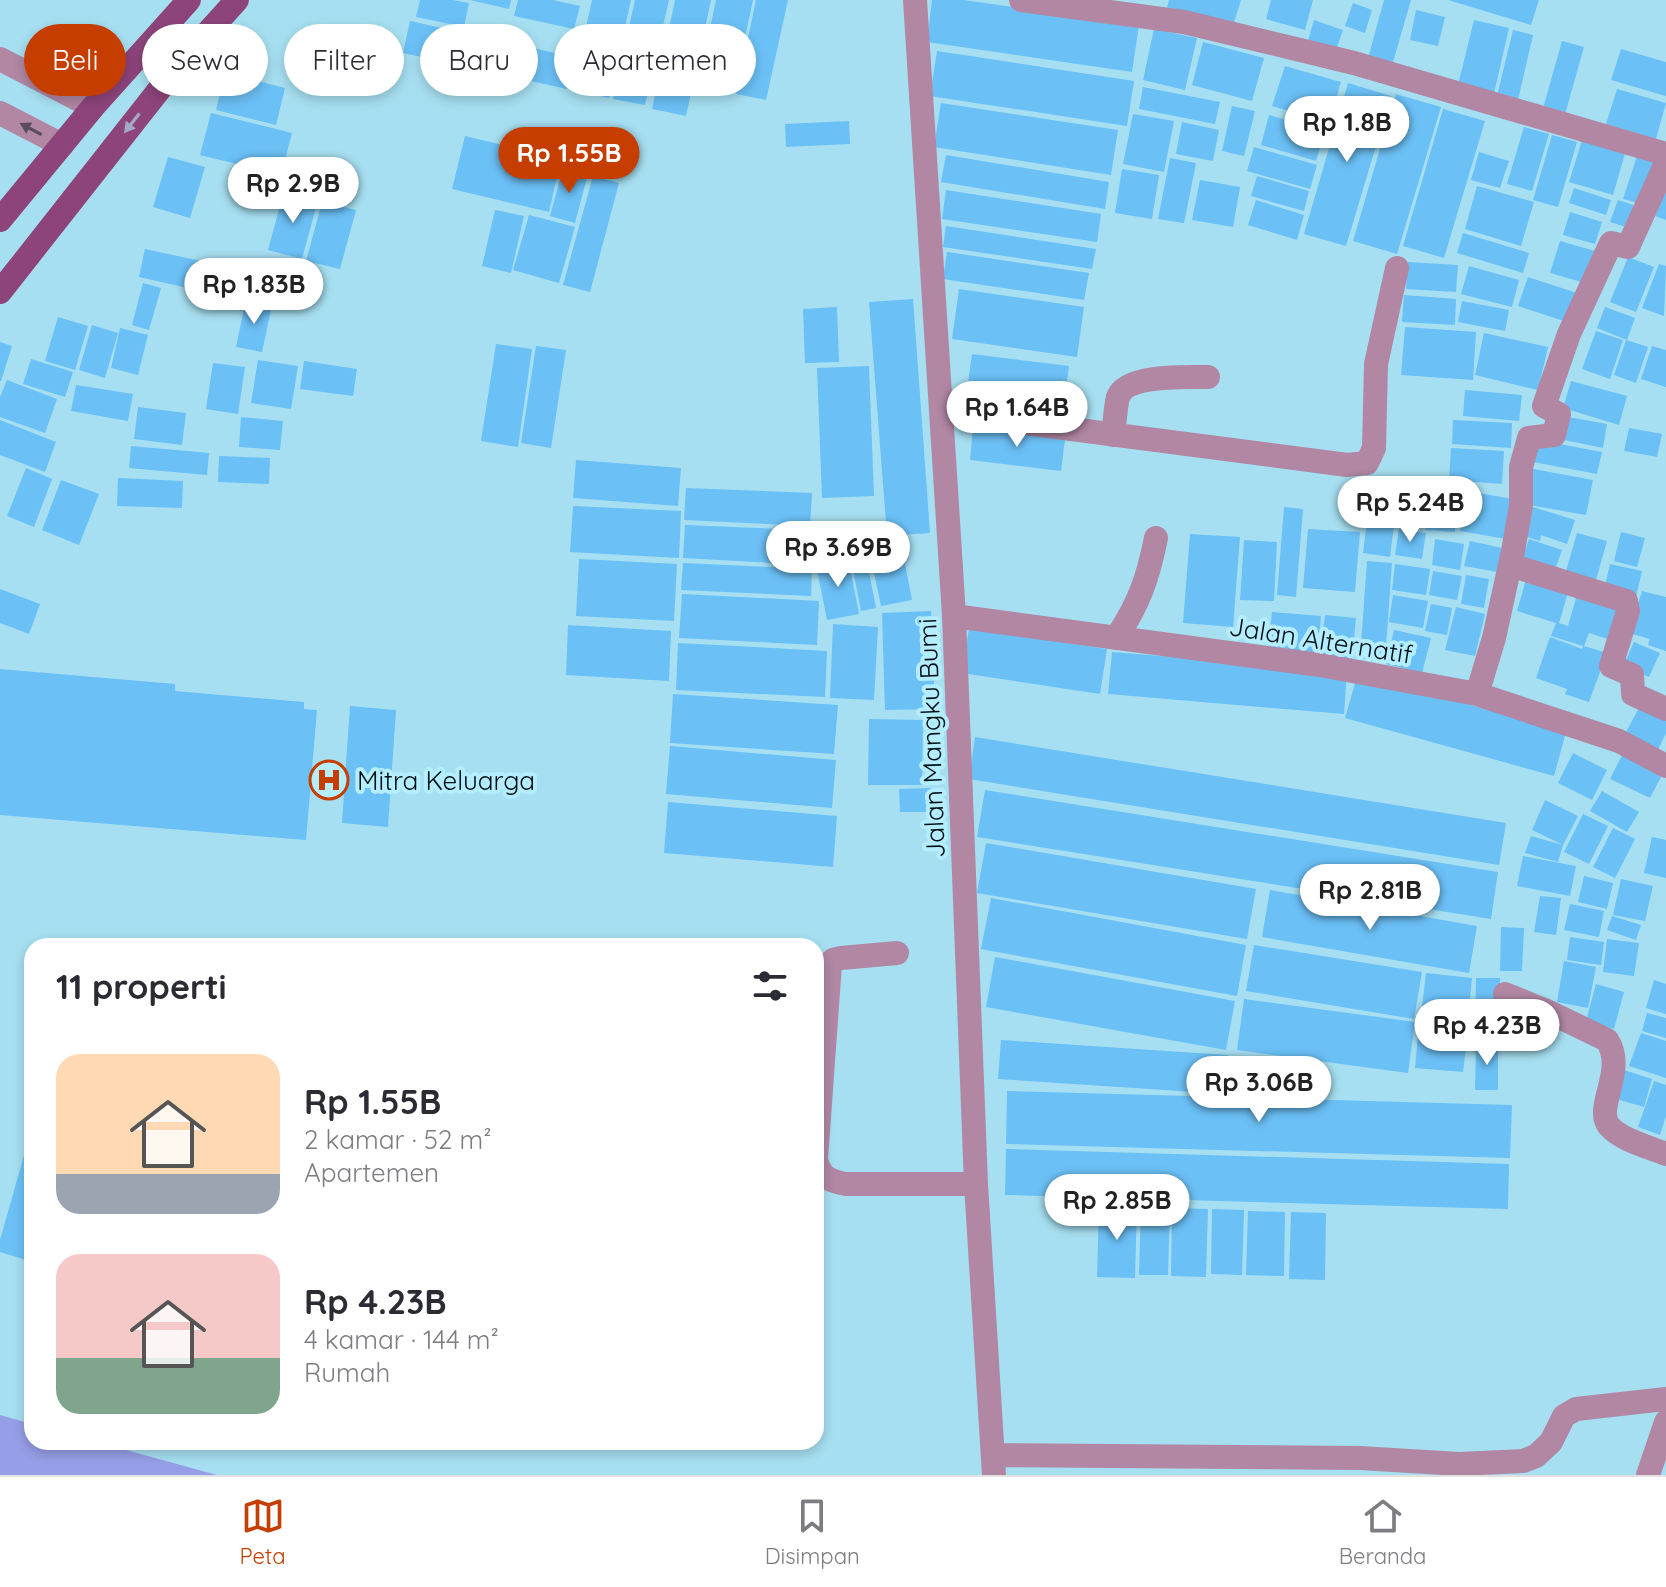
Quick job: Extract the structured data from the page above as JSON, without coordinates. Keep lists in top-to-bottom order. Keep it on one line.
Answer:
{"streets":{"street":["Jalan Alternatif","Jalan Mangku Bumi"]},"crossings":[["Jalan Alternatif","Jalan Mangku Bumi"]],"places":{"hospital":["Mitra Keluarga"]},"page":{"chip":["Beli","Sewa","Filter","Baru","Apartemen"],"price":["Rp 1.8B","Rp 1.55B","Rp 2.9B","Rp 1.83B","Rp 1.64B","Rp 5.24B","Rp 3.69B","Rp 2.81B","Rp 4.23B","Rp 3.06B","Rp 2.85B"],"heading":"11 properti","list":[{"name":"Rp 1.55B","note":"2 kamar · 52 m² · Apartemen"},{"name":"Rp 4.23B","note":"4 kamar · 144 m² · Rumah"}],"tabs":["Peta","Disimpan","Beranda"]}}
